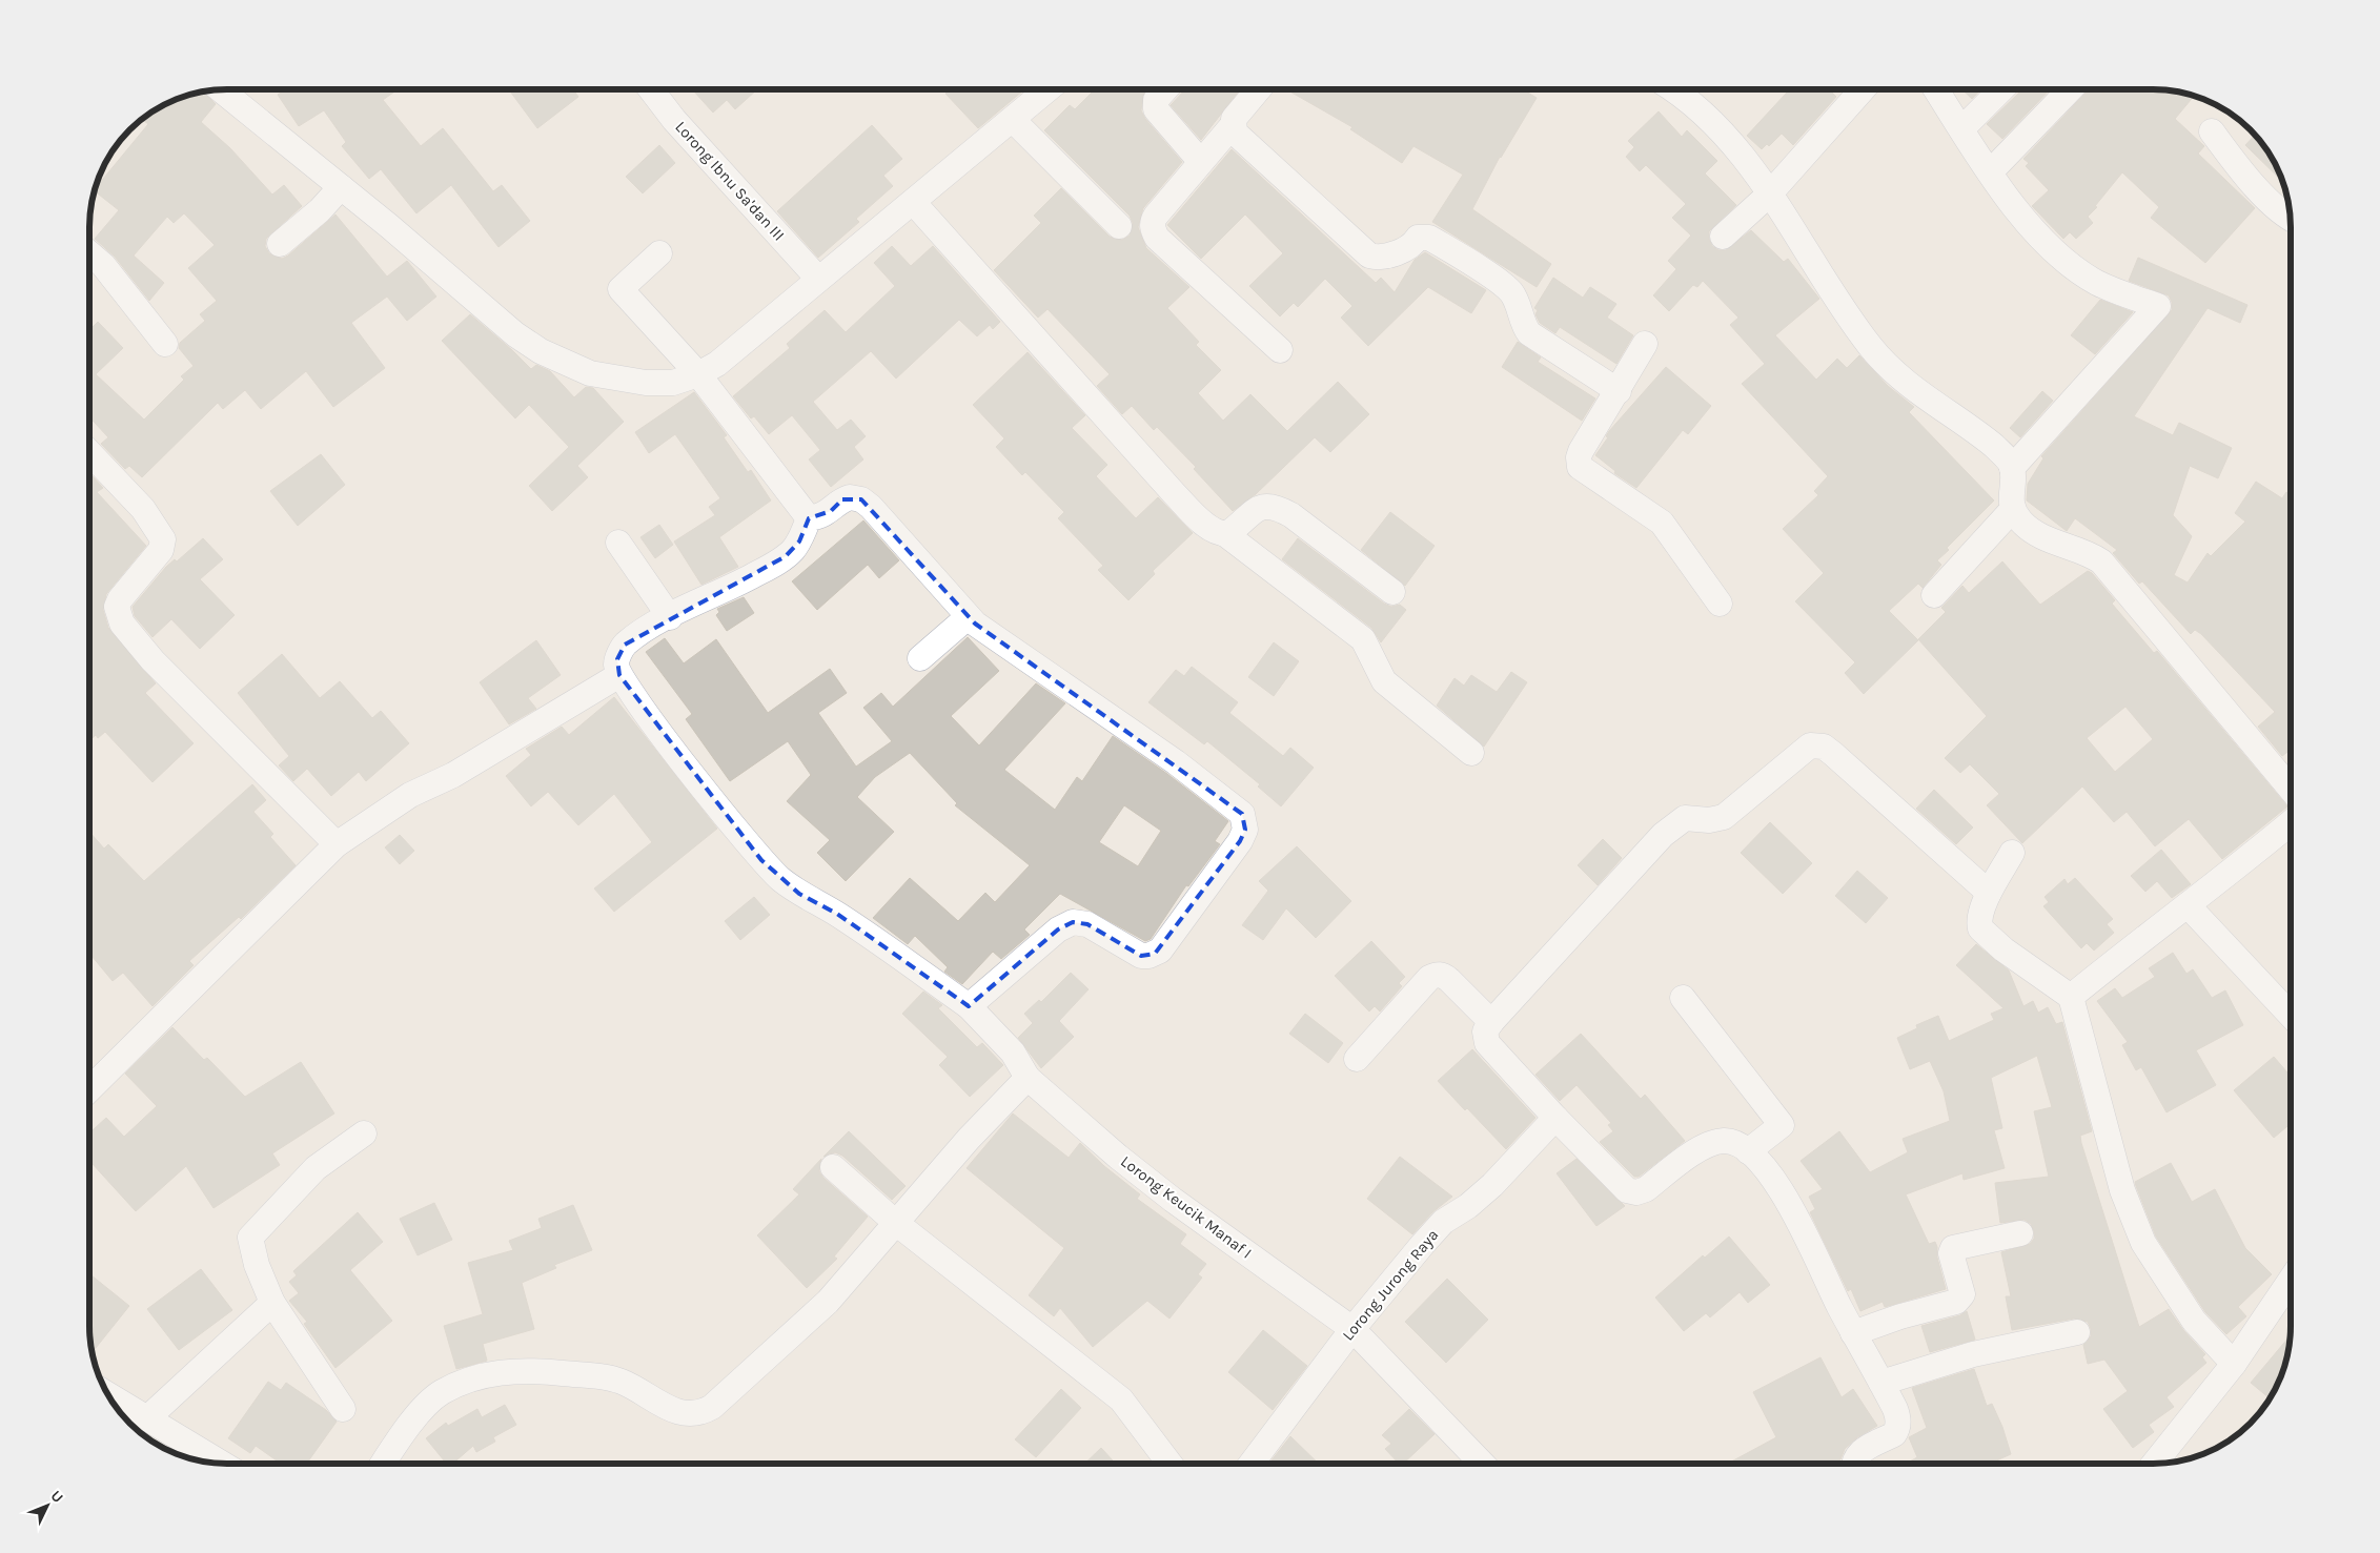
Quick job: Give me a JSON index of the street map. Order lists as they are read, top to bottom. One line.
{"streets":{"street":["Lorong Ibnu Sa'dan III","Lorong Keucik Manaf I","Lorong Jurong Raya"]},"crossings":[["Lorong Keucik Manaf I","Lorong Jurong Raya"]],"north":"top right"}
